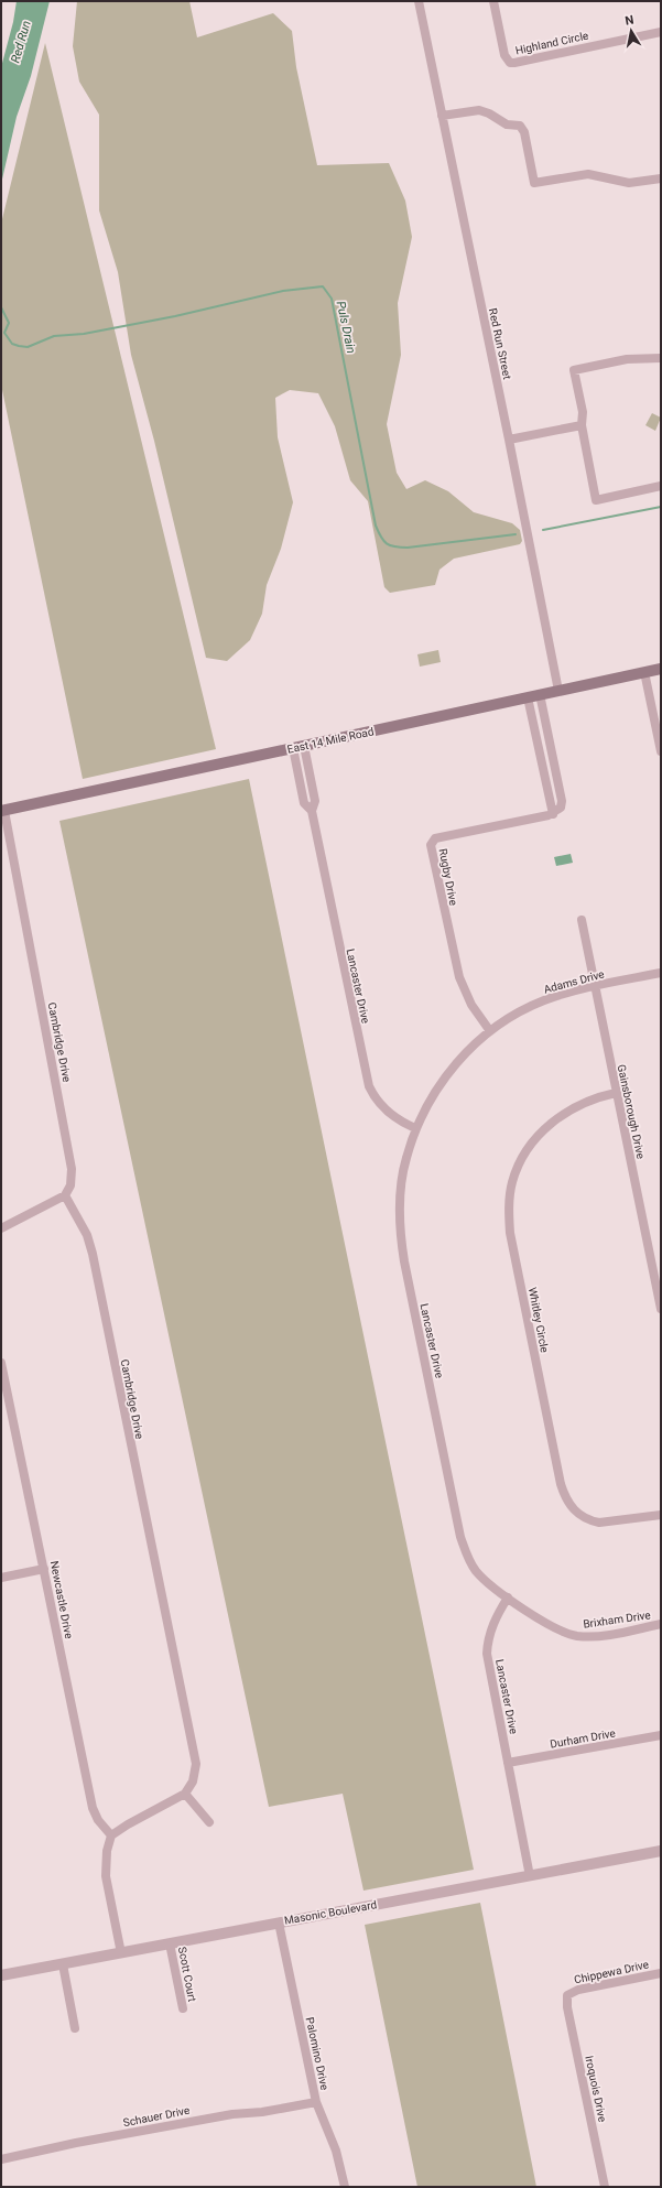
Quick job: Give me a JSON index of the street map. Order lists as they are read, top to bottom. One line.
{"streets":{"main road":["East 14 Mile Road"],"street":["Highland Circle","Red Run Street","Rugby Drive","Adams Drive","Lancaster Drive","Cambridge Drive","Gainsborough Drive","Whitley Circle","Newcastle Drive","Brixham Drive","Durham Drive","Masonic Boulevard","Chippewa Drive","Scott Court","Palomino Drive","Iroquois Drive","Schauer Drive"]},"crossings":[["Red Run Street","East 14 Mile Road"],["East 14 Mile Road","Lancaster Drive"],["East 14 Mile Road","Cambridge Drive"],["Rugby Drive","Adams Drive"],["Adams Drive","Lancaster Drive"],["Adams Drive","Gainsborough Drive"],["Lancaster Drive","Brixham Drive"],["Lancaster Drive","Durham Drive"],["Lancaster Drive","Masonic Boulevard"],["Gainsborough Drive","Whitley Circle"],["Masonic Boulevard","Scott Court"],["Masonic Boulevard","Palomino Drive"],["Chippewa Drive","Iroquois Drive"],["Palomino Drive","Schauer Drive"]],"water":["Red Run","Puls Drain"],"north":"top"}
